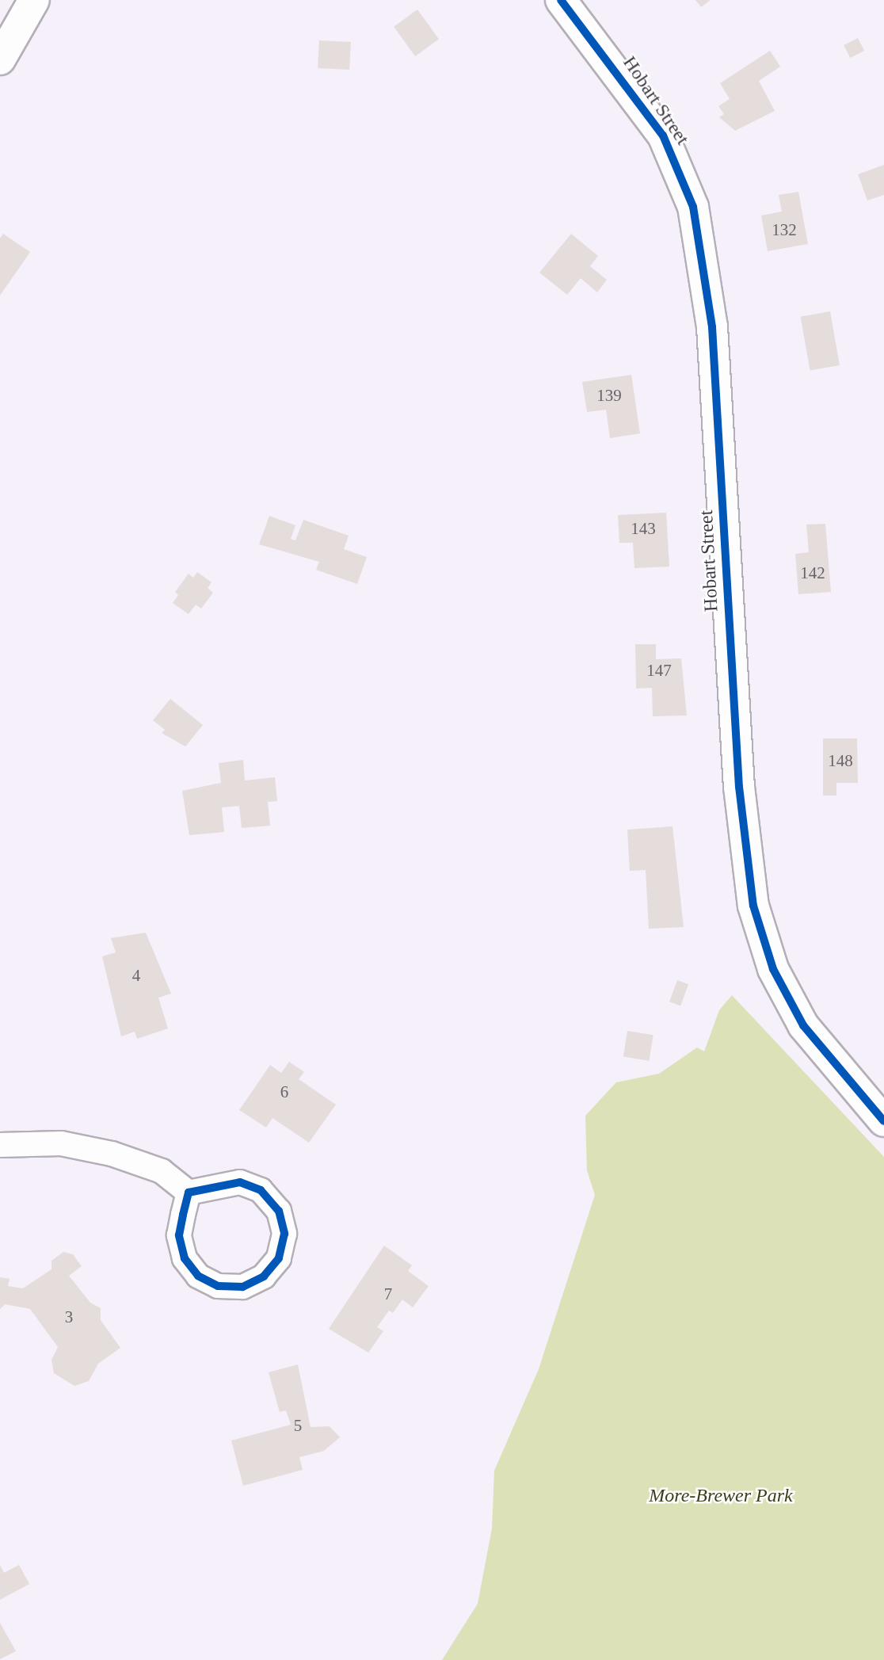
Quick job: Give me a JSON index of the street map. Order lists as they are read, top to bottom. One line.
{"streets":{"street":["Hobart Street"]},"parks":["More-Brewer Park"],"house_numbers":["132","139","143","142","147","148","4","6","7","3","5"]}
